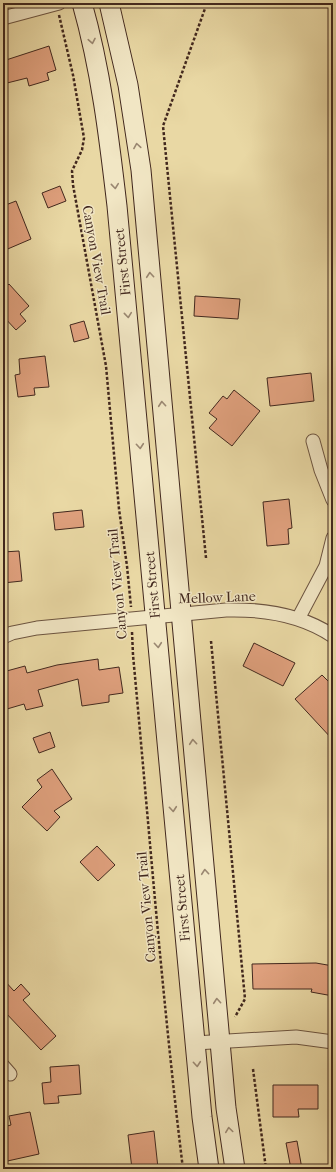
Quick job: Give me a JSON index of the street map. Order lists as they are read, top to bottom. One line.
{"streets":{"main road":["First Street"],"street":["Mellow Lane"],"path":["Canyon View Trail"]},"crossings":[["Canyon View Trail","Mellow Lane"],["First Street","Mellow Lane"]]}
